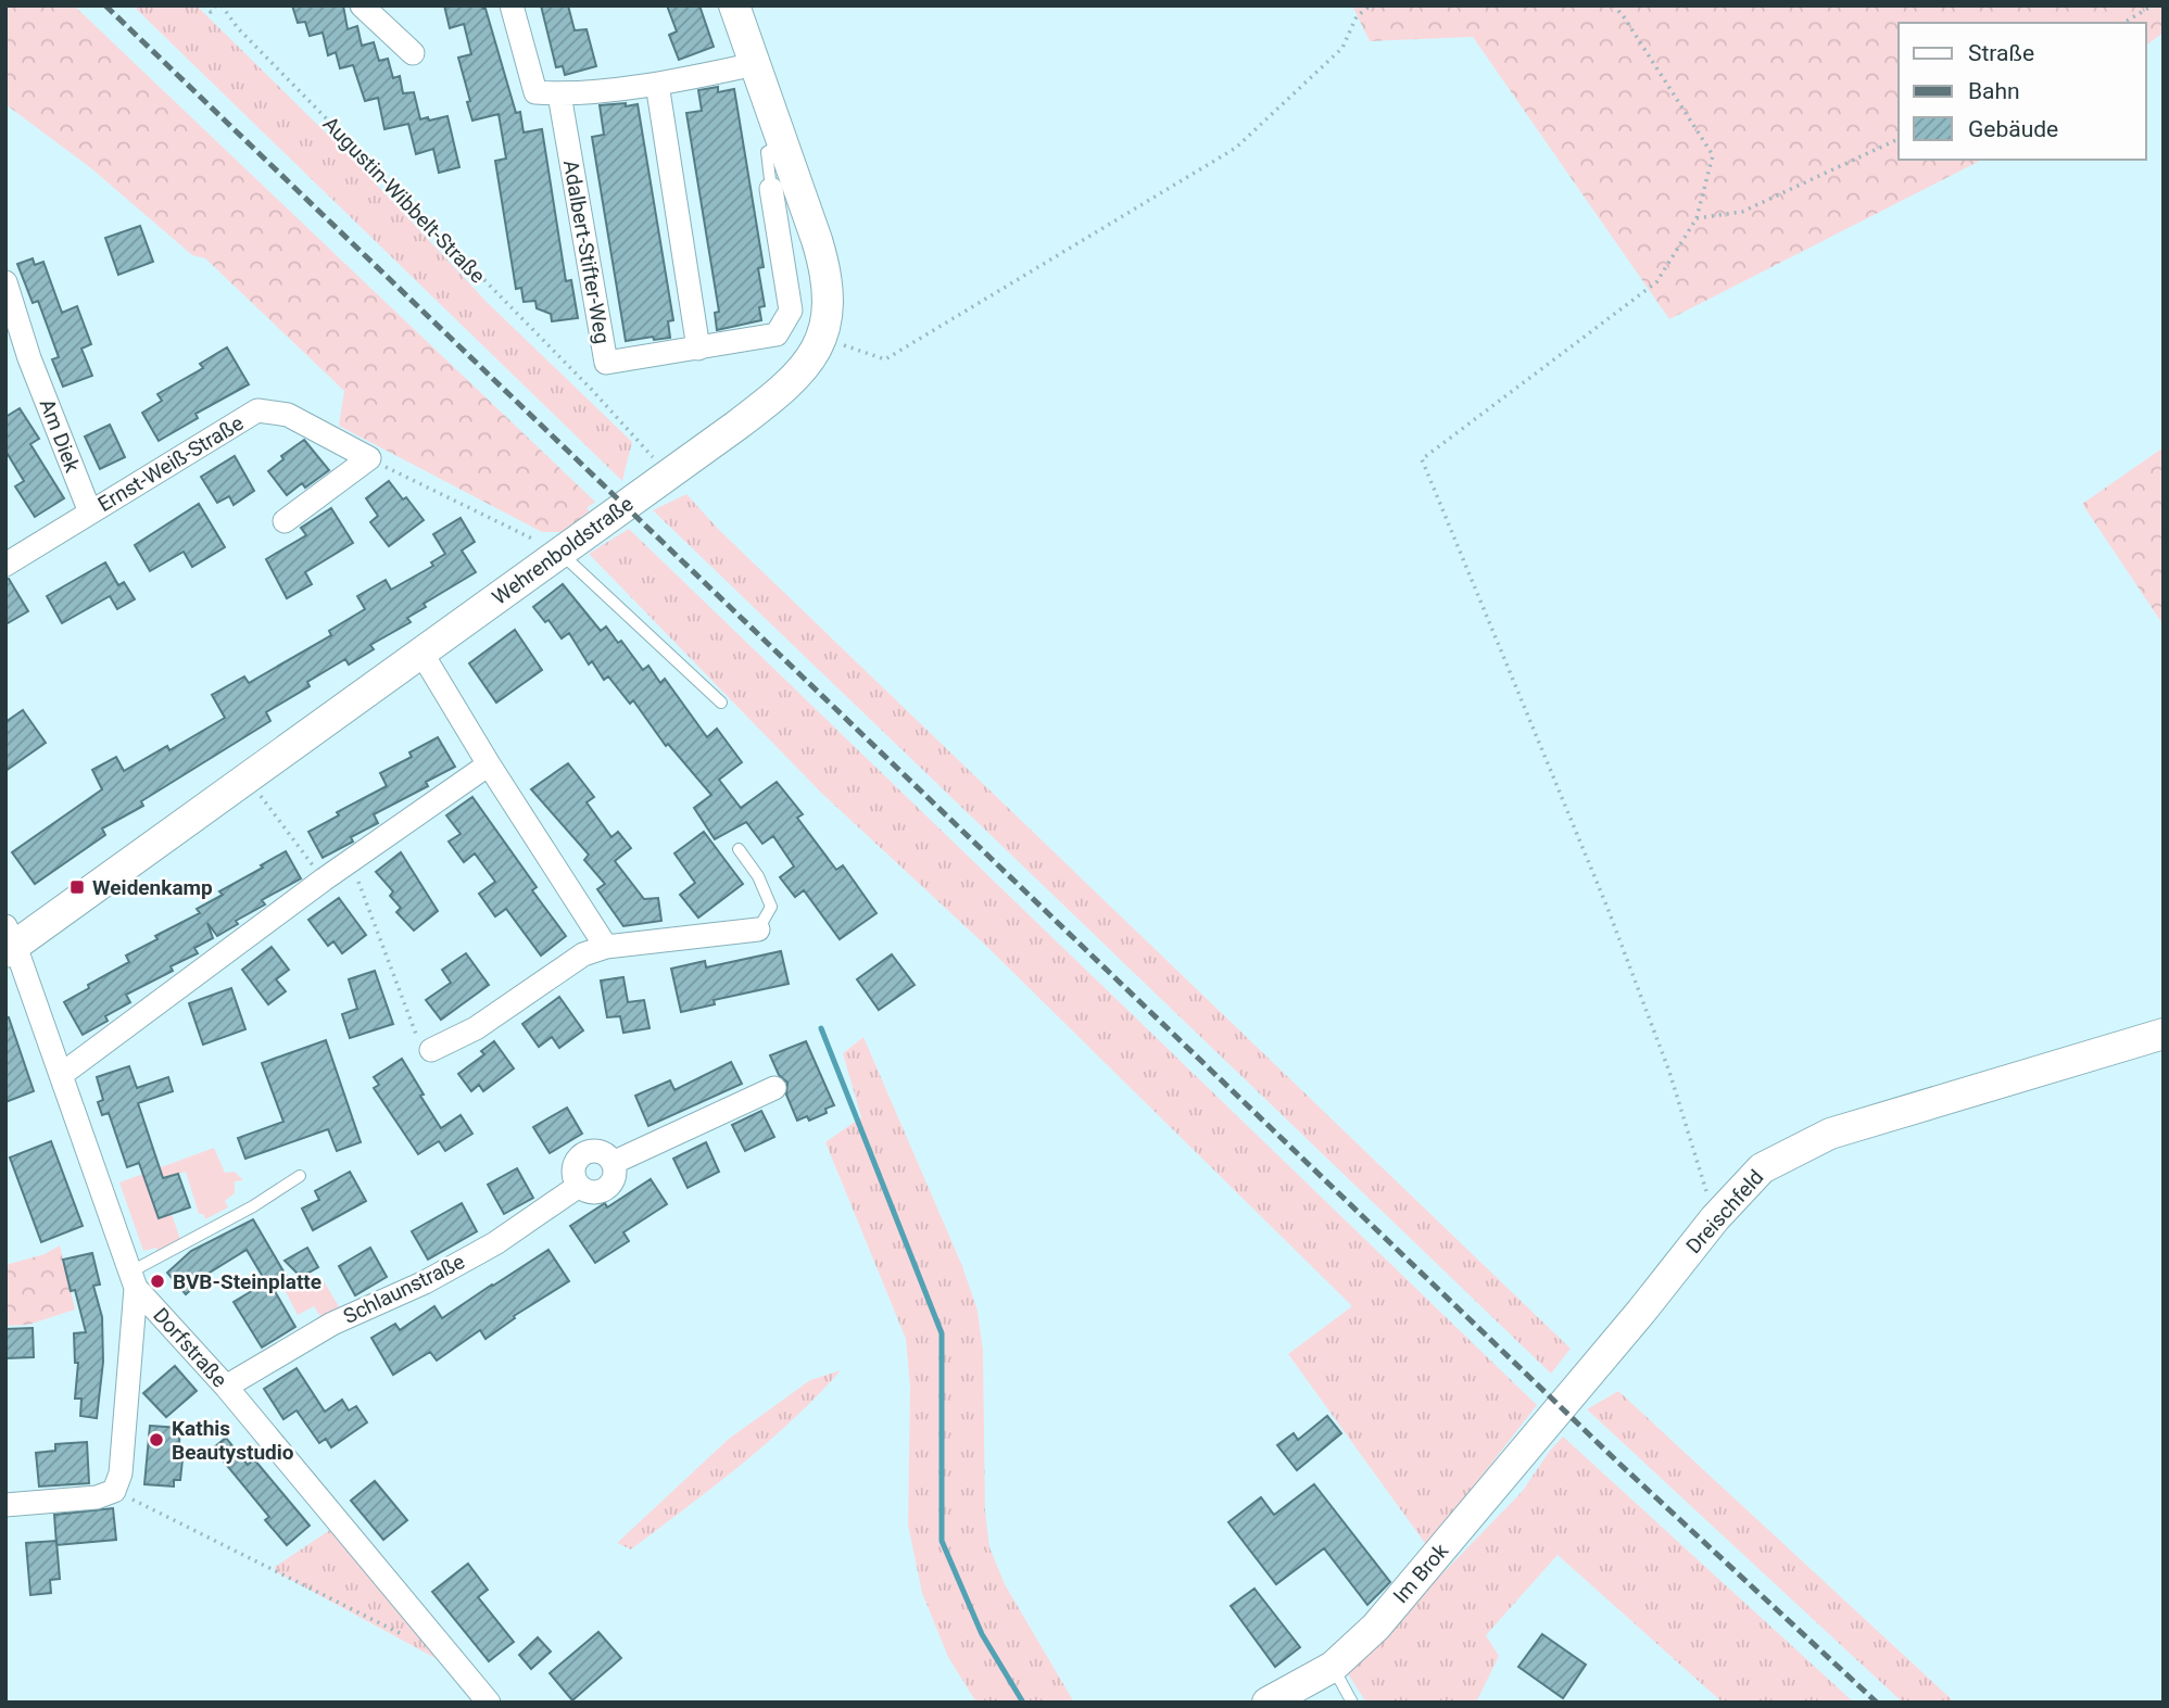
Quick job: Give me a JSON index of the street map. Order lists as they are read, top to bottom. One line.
{"streets":{"street":["Adalbert-Stifter-Weg","Am Diek","Ernst-Weiß-Straße","Wehrenboldstraße","Dreischfeld","Schlaunstraße","Dorfstraße","Im Brok"],"path":["Augustin-Wibbelt-Straße"]},"crossings":[["Augustin-Wibbelt-Straße","Wehrenboldstraße"],["Am Diek","Ernst-Weiß-Straße"],["Wehrenboldstraße","Dorfstraße"],["Dreischfeld","Im Brok"],["Schlaunstraße","Dorfstraße"]],"places":{"transit":["Weidenkamp"],"other":["BVB-Steinplatte","Kathis Beautystudio"]},"legend":["Straße","Bahn","Gebäude"]}
